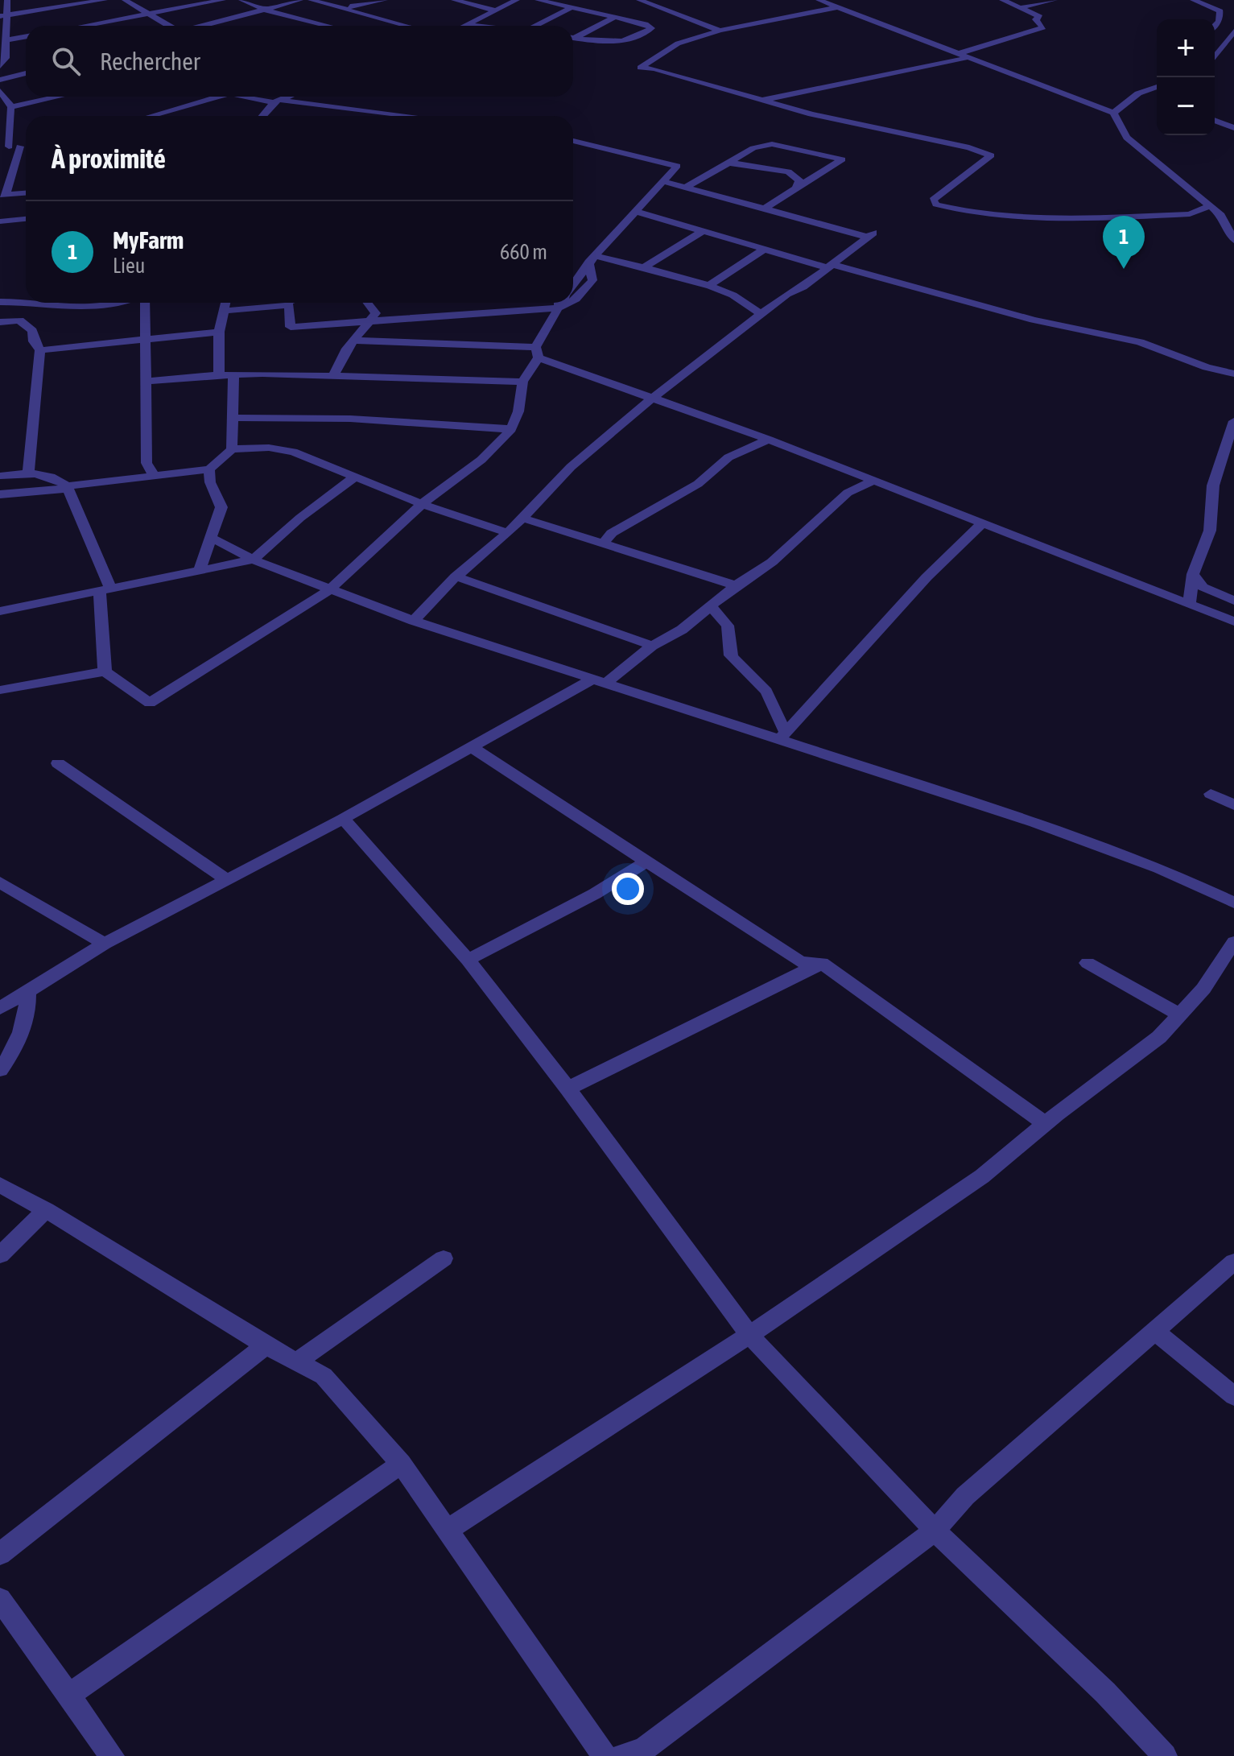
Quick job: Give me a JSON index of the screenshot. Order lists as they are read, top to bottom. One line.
{"page":{"map_buttons":["+","−"],"search":"Rechercher","heading":"À proximité","list":[{"mark":"1","name":"MyFarm","note":"Lieu","value":"660 m"}],"pins":"1"}}
